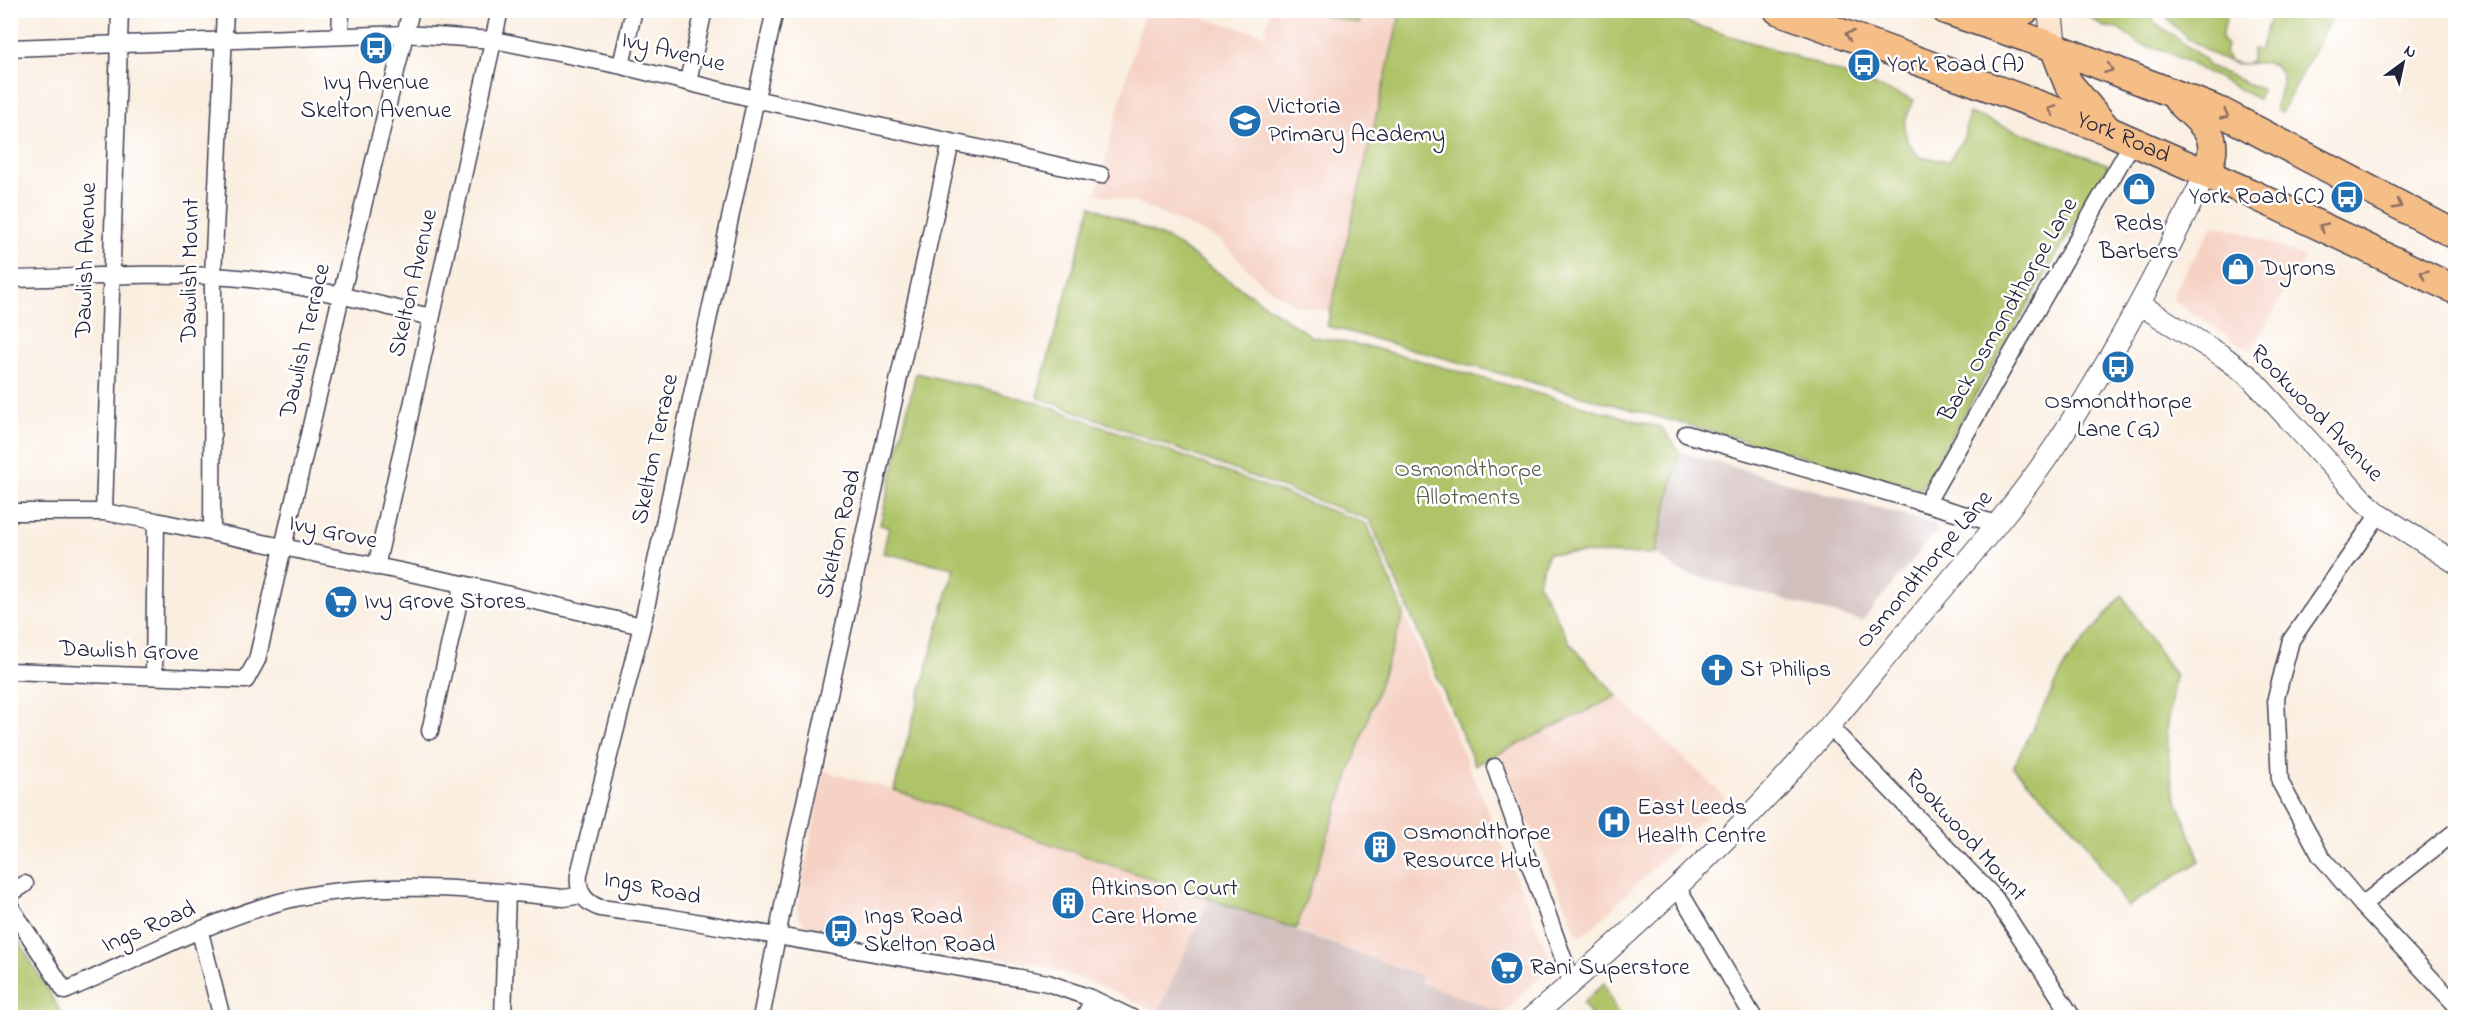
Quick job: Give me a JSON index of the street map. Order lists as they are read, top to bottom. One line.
{"streets":{"highway":["York Road"],"street":["Ivy Avenue","Dawlish Avenue","Dawlish Mount","Skelton Avenue","Back Osmondthorpe Lane","Dawlish Terrace","Rookwood Avenue","Skelton Terrace","Ivy Grove","Skelton Road","Osmondthorpe Lane","Dawlish Grove","Rookwood Mount","Ings Road"]},"crossings":[["Ivy Avenue","Dawlish Avenue"],["Ivy Avenue","Dawlish Mount"],["Ivy Avenue","Skelton Avenue"],["Ivy Avenue","Dawlish Terrace"],["Ivy Avenue","Skelton Terrace"],["Ivy Avenue","Skelton Road"],["York Road","Back Osmondthorpe Lane"],["York Road","Osmondthorpe Lane"],["Dawlish Avenue","Ivy Grove"],["Dawlish Mount","Ivy Grove"],["Skelton Avenue","Ivy Grove"],["Dawlish Terrace","Ivy Grove"],["Dawlish Terrace","Dawlish Grove"],["Rookwood Avenue","Osmondthorpe Lane"],["Skelton Terrace","Ivy Grove"],["Skelton Terrace","Ings Road"],["Skelton Road","Ings Road"],["Osmondthorpe Lane","Rookwood Mount"]],"parks":["Osmondthorpe Allotments"],"places":{"bus stop":["Ivy Avenue Skelton Avenue","York Road (A)","York Road (C)","Osmondthorpe Lane (G)","Ings Road Skelton Road"],"school or university":["Victoria Primary Academy"],"shop":["Reds Barbers","Dyrons"],"supermarket":["Ivy Grove Stores","Rani Superstore"],"church":["St Philips"],"hospital":["East Leeds Health Centre"],"building":["Osmondthorpe Resource Hub","Atkinson Court Care Home"]},"north":"top right"}
